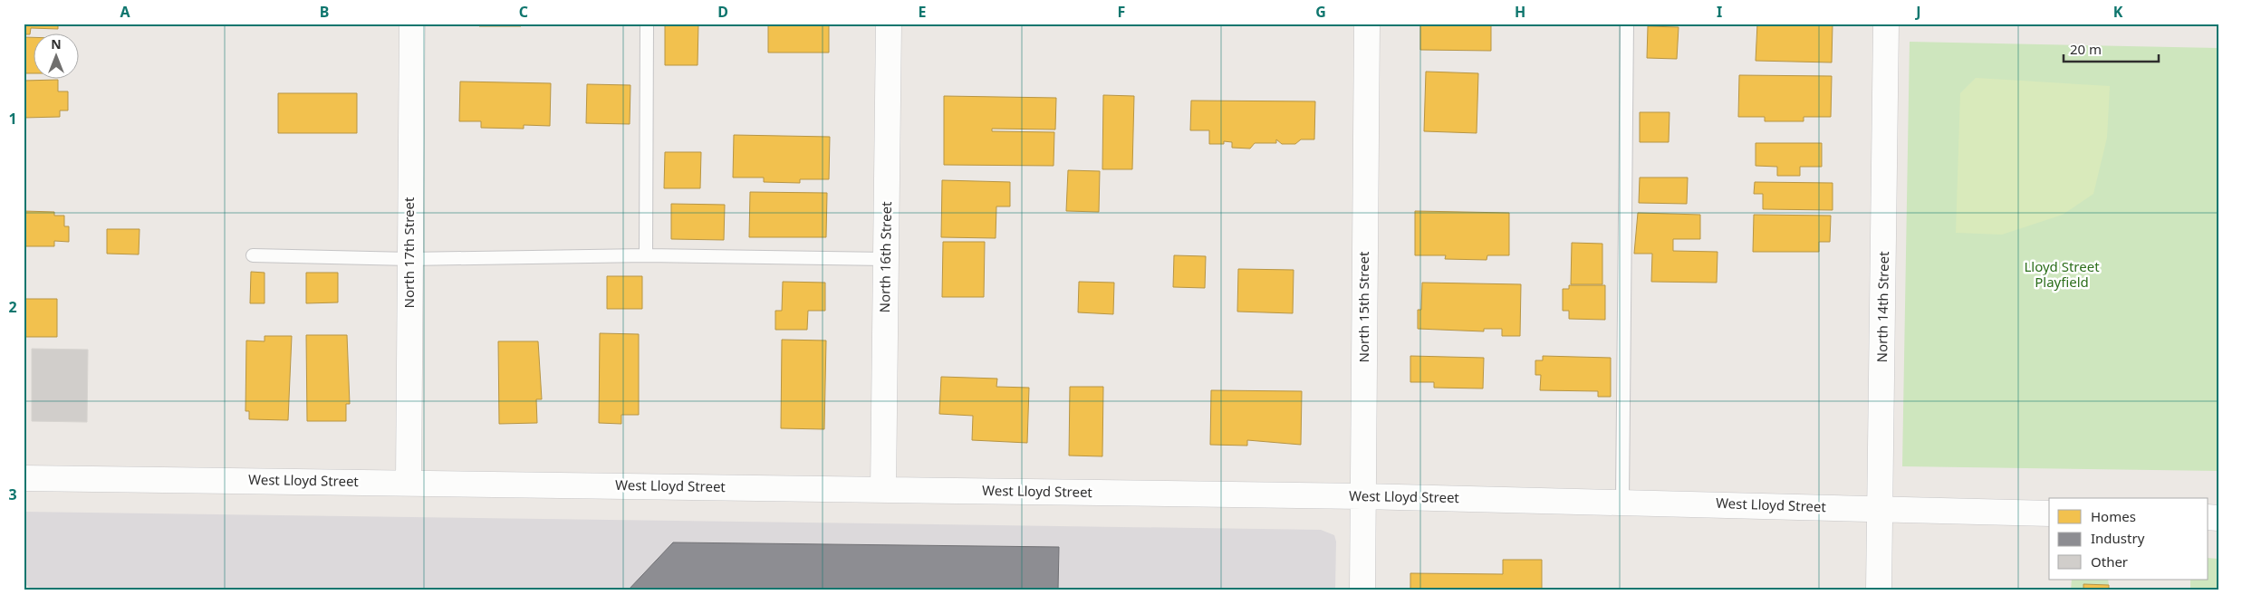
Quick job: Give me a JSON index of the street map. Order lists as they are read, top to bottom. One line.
{"streets":{"street":["North 17th Street","North 16th Street","North 15th Street","North 14th Street","West Lloyd Street"]},"crossings":[["North 17th Street","West Lloyd Street"],["North 16th Street","West Lloyd Street"],["North 15th Street","West Lloyd Street"],["North 14th Street","West Lloyd Street"]],"parks":["Lloyd Street Playfield"],"legend":["Homes","Industry","Other"],"scale_bar":"20 m","north":"top","grid":{"columns":["A","B","C","D","E","F","G","H","I","J","K"],"rows":["1","2","3"]}}
